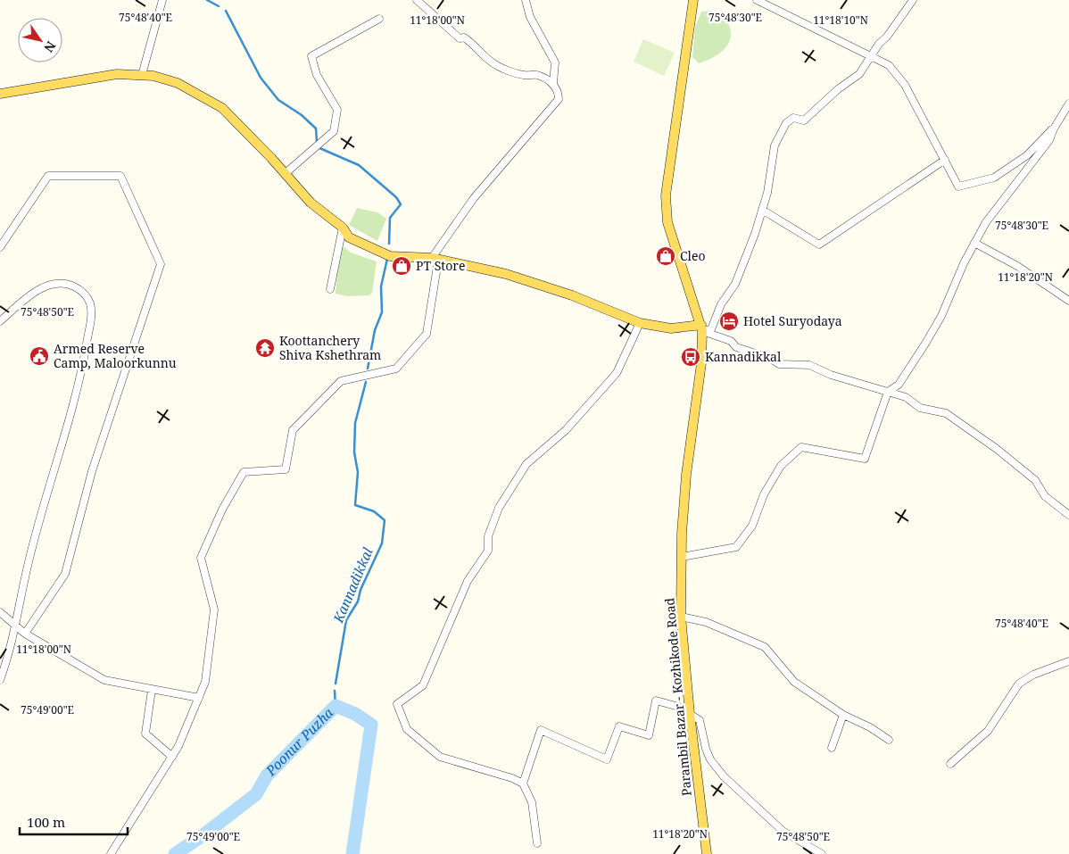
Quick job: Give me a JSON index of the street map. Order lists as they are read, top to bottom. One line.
{"streets":{"main road":["Parambil Bazar - Kozhikode Road"]},"water":["Kannadikkal","Poonur Puzha"],"places":{"shop":["Cleo","PT Store"],"hotel":["Hotel Suryodaya"],"temple":["Koottanchery Shiva Kshethram"],"public building":["Armed Reserve Camp, Maloorkunnu"],"bus stop":["Kannadikkal"]},"scale_bar":"100 m","north":"bottom right","coordinates":["75°48'30\"E","75°48'40\"E","11°18'00\"N","11°18'10\"N","11°18'20\"N","75°48'50\"E","75°49'00\"E"]}
